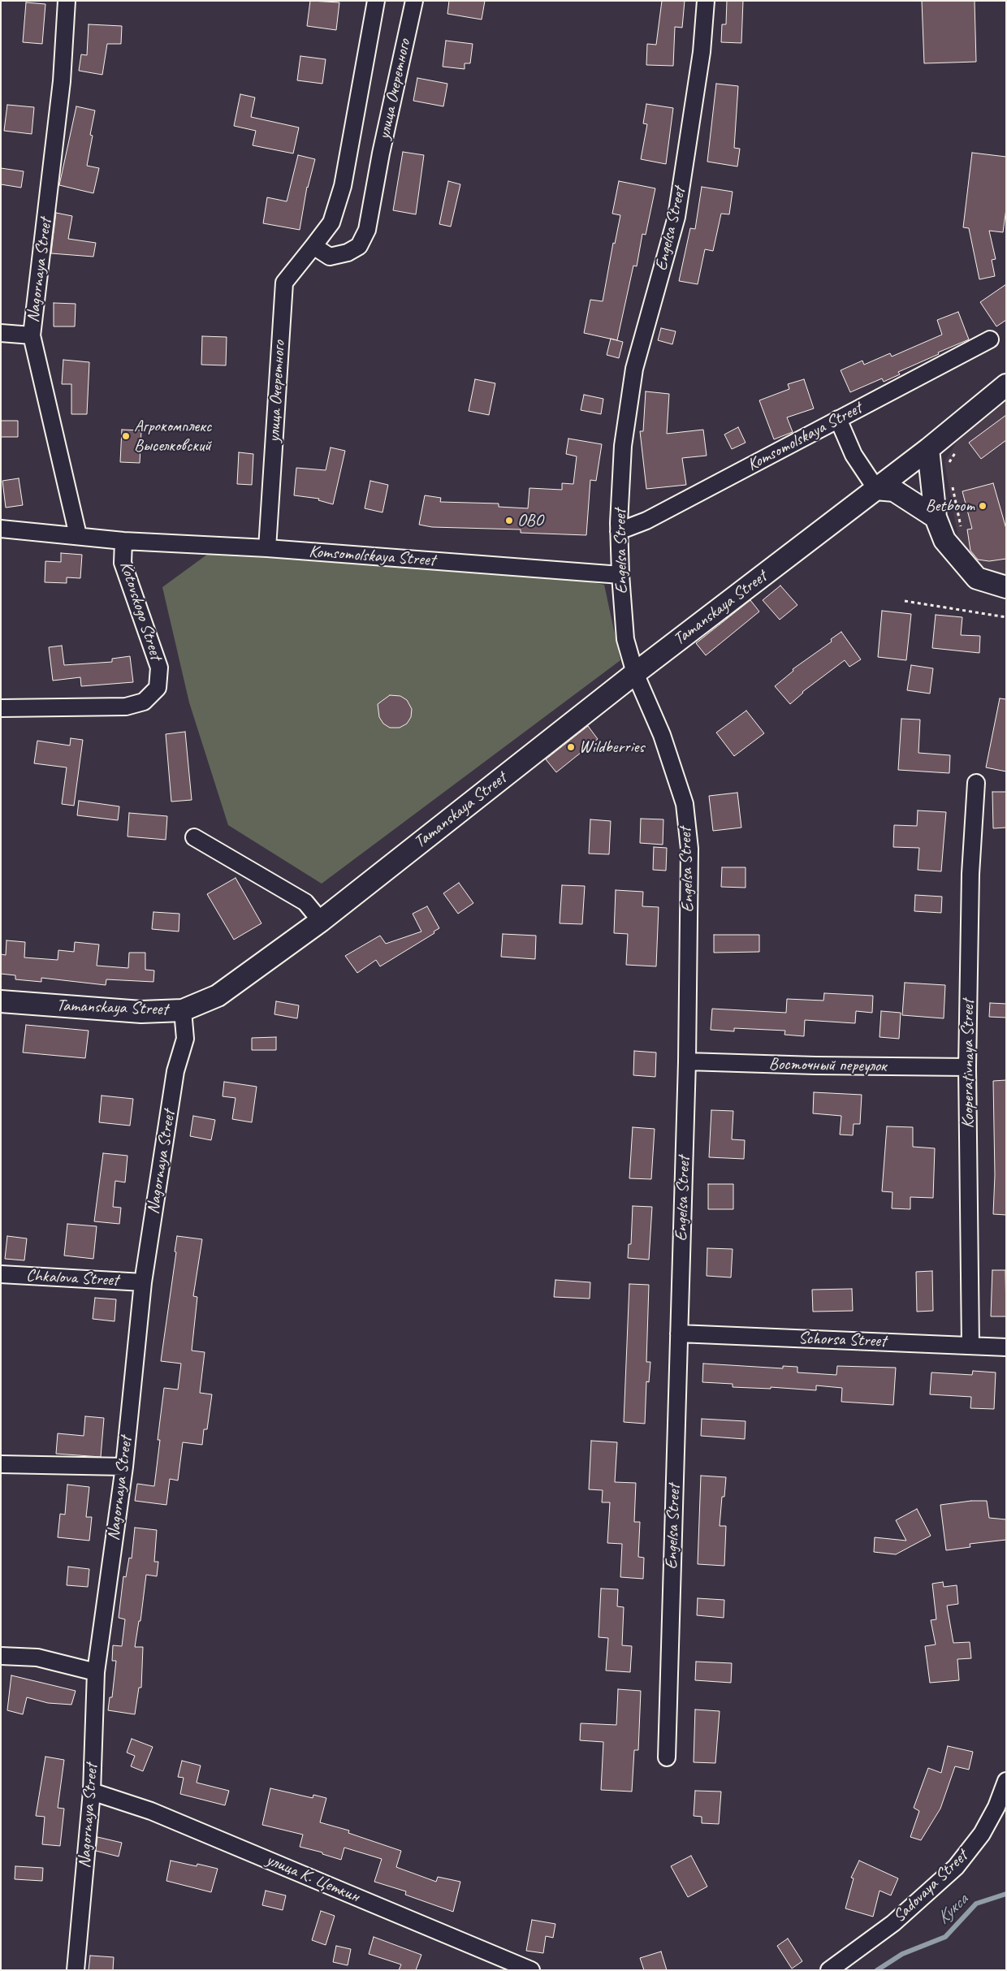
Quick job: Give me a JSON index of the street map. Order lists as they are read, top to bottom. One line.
{"streets":{"street":["улица Очеретного","Engelsa Street","Nagornaya Street","Komsomolskaya Street","Tamanskaya Street","Kotovskogo Street","Kooperativnaya Street","Восточный переулок","Chkalova Street","Schorsa Street","улица К. Цеткин","Sadovaya Street"]},"crossings":[["улица Очеретного","Komsomolskaya Street"],["Engelsa Street","Komsomolskaya Street"],["Engelsa Street","Tamanskaya Street"],["Engelsa Street","Восточный переулок"],["Engelsa Street","Schorsa Street"],["Nagornaya Street","Komsomolskaya Street"],["Nagornaya Street","Tamanskaya Street"],["Nagornaya Street","Chkalova Street"],["Nagornaya Street","улица К. Цеткин"],["Komsomolskaya Street","Kotovskogo Street"],["Kooperativnaya Street","Восточный переулок"],["Kooperativnaya Street","Schorsa Street"]],"water":["Кукса"],"places":["Агрокомплекс Выселковский","Betboom","ОВО","Wildberries"]}
